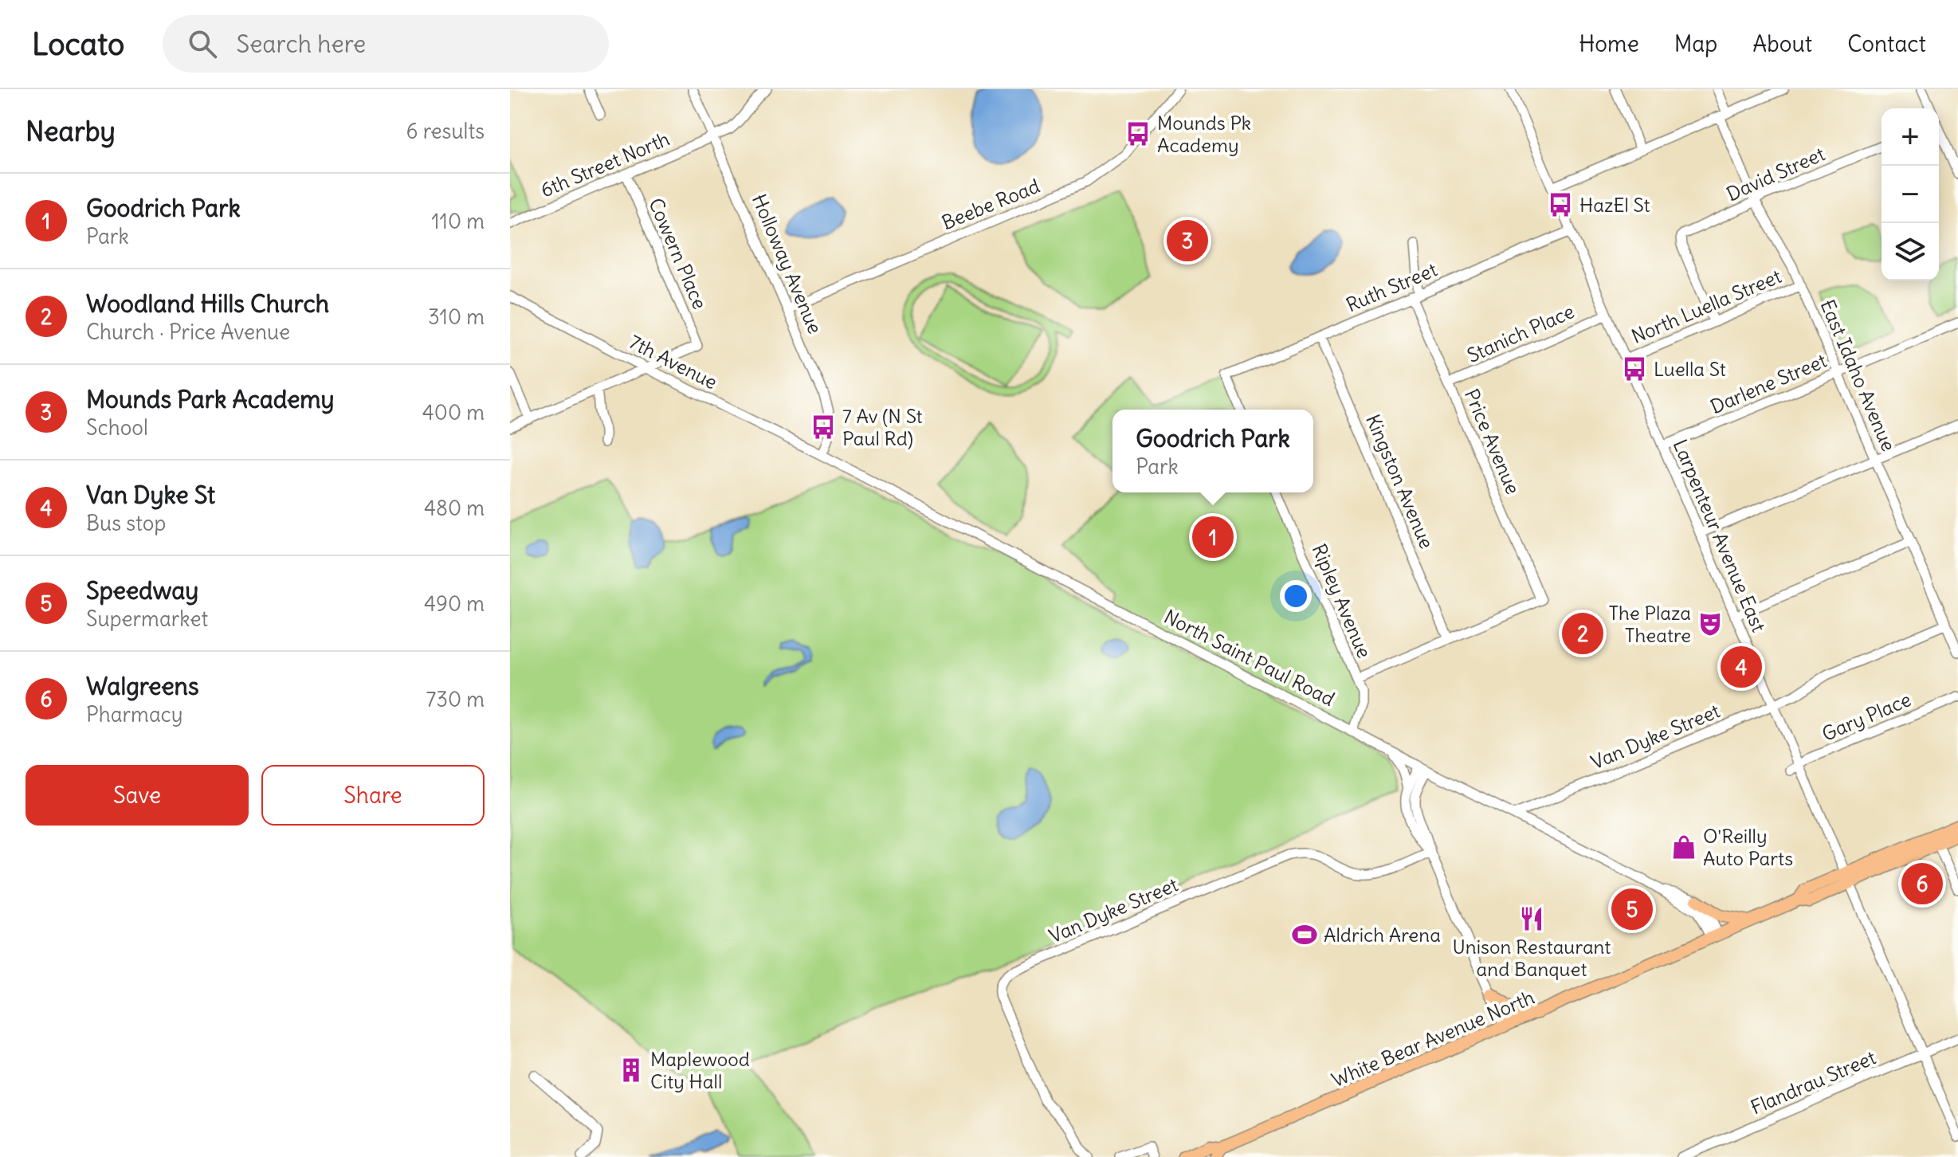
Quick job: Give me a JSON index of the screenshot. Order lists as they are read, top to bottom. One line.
{"streets":{"main road":["White Bear Avenue North"],"street":["6th Street North","David Street","Beebe Road","Cowern Place","Holloway Avenue","Ruth Street","North Luella Street","Stanich Place","7th Avenue","East Idaho Avenue","Darlene Street","Price Avenue","Kingston Avenue","Larpenteur Avenue East","Ripley Avenue","North Saint Paul Road","Gary Place","Van Dyke Street","Flandrau Street"]},"crossings":[["6th Street North","Cowern Place"],["6th Street North","Holloway Avenue"],["David Street","North Luella Street"],["David Street","East Idaho Avenue"],["Beebe Road","Holloway Avenue"],["Cowern Place","7th Avenue"],["Holloway Avenue","7th Avenue"],["Holloway Avenue","North Saint Paul Road"],["Ruth Street","Price Avenue"],["Ruth Street","Kingston Avenue"],["Ruth Street","Larpenteur Avenue East"],["North Luella Street","East Idaho Avenue"],["North Luella Street","Larpenteur Avenue East"],["Stanich Place","Price Avenue"],["Stanich Place","Larpenteur Avenue East"],["7th Avenue","North Saint Paul Road"],["East Idaho Avenue","Darlene Street"],["East Idaho Avenue","Van Dyke Street"],["Darlene Street","Larpenteur Avenue East"],["Price Avenue","Kingston Avenue"],["Larpenteur Avenue East","Gary Place"],["Larpenteur Avenue East","Van Dyke Street"],["Larpenteur Avenue East","White Bear Avenue North"],["Larpenteur Avenue East","Flandrau Street"],["Ripley Avenue","North Saint Paul Road"],["North Saint Paul Road","Van Dyke Street"],["North Saint Paul Road","White Bear Avenue North"]],"places":{"bus stop":["Mounds Pk Academy","HazEl St","Luella St","7 Av (N St Paul Rd)"],"theatre":["The Plaza Theatre"],"shop":["O'Reilly Auto Parts"],"restaurant":["Unison Restaurant and Banquet"],"sports":["Aldrich Arena"],"building":["Maplewood City Hall"]},"page":{"header":"Locato","search":"Search here","nav":["Home","Map","About","Contact"],"heading":["Nearby","6 results"],"map_buttons":["+","−"],"list":[{"mark":"1","name":"Goodrich Park","note":"Park","value":"110 m"},{"mark":"2","name":"Woodland Hills Church","note":"Church · Price Avenue","value":"310 m"},{"mark":"3","name":"Mounds Park Academy","note":"School","value":"400 m"},{"mark":"4","name":"Van Dyke St","note":"Bus stop","value":"480 m"},{"mark":"5","name":"Speedway","note":"Supermarket","value":"490 m"},{"mark":"6","name":"Walgreens","note":"Pharmacy","value":"730 m"}],"pins":["3","1","2","4","6","5"],"popup":["Goodrich Park","Park"],"buttons":["Save","Share"]}}
